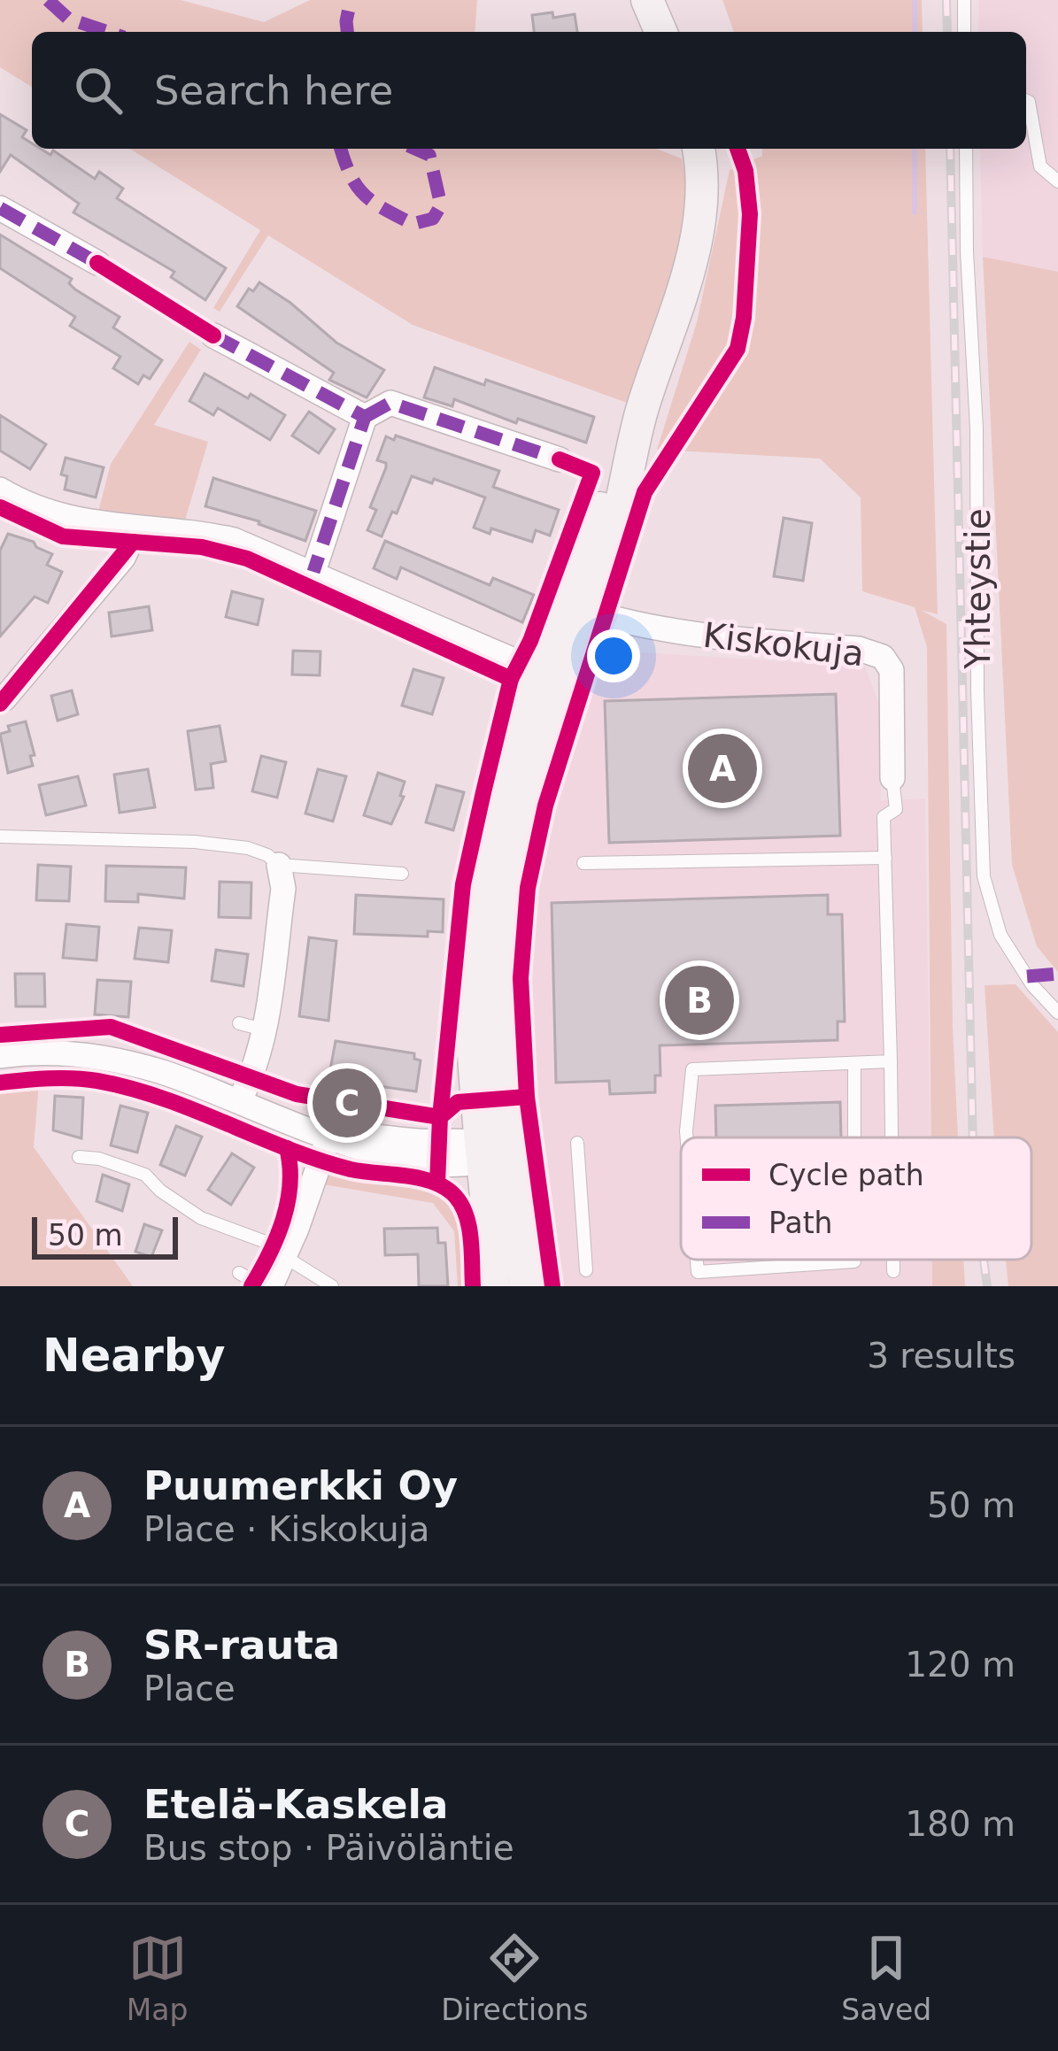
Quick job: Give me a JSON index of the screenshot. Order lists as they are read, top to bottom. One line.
{"streets":{"street":["Kiskokuja"],"lane":["Yhteystie"]},"legend":["Cycle path","Path"],"scale_bar":"50 m","page":{"search":"Search here","pins":["A","B","C"],"scale":"50 m","heading":["Nearby","3 results"],"list":[{"mark":"A","name":"Puumerkki Oy","note":"Place · Kiskokuja","value":"50 m"},{"mark":"B","name":"SR-rauta","note":"Place","value":"120 m"},{"mark":"C","name":"Etelä-Kaskela","note":"Bus stop · Päivöläntie","value":"180 m"}],"nav":["Map","Directions","Saved"]}}
